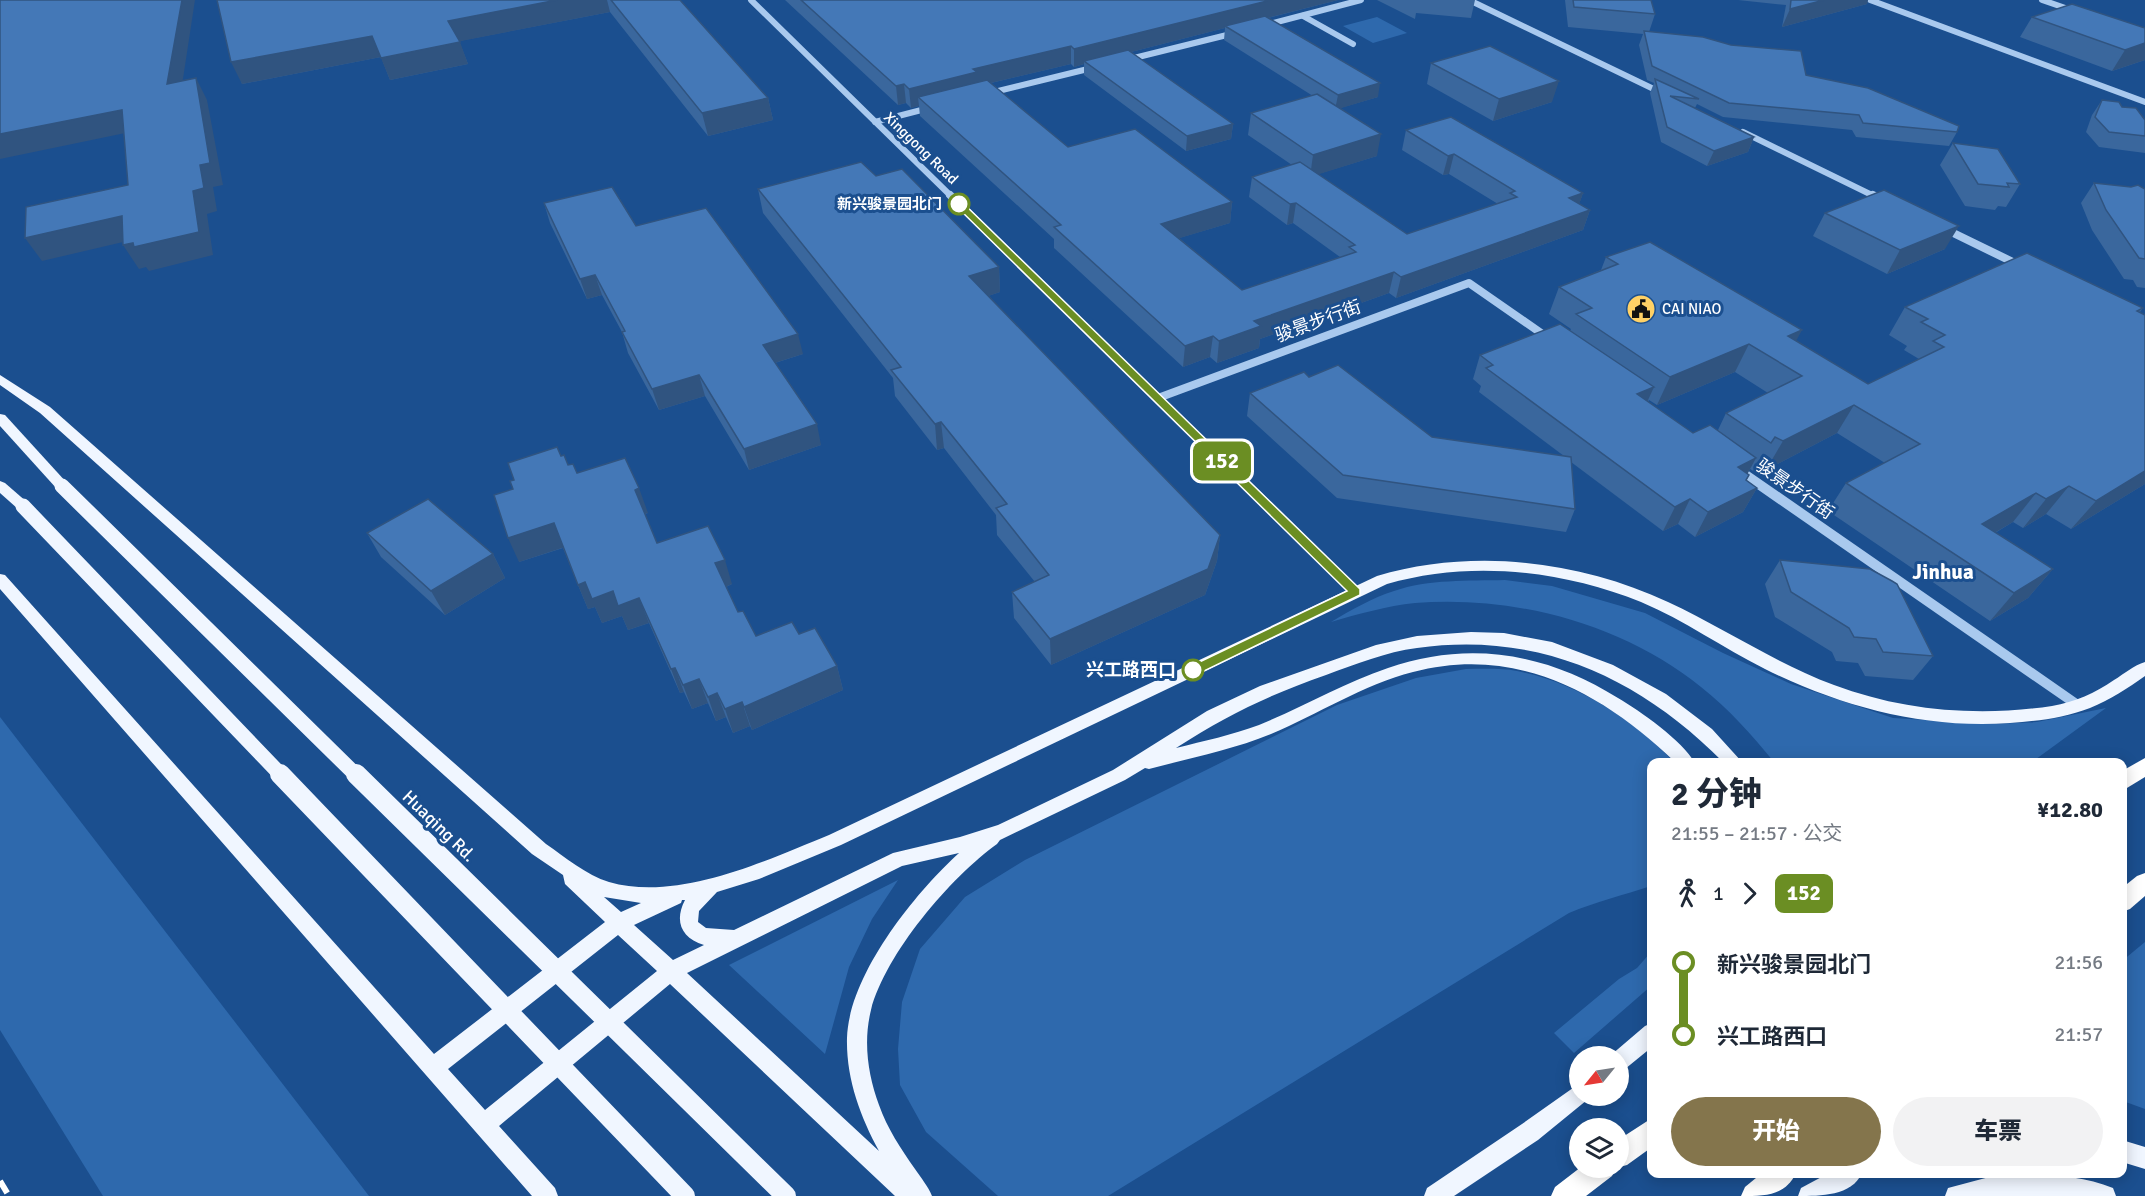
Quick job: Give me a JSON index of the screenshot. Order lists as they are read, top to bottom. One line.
{"streets":{"main road":["Huaqing Rd."],"street":["Xinggong Road","骏景步行街"]},"crossings":[["Xinggong Road","骏景步行街"]],"districts":["Jinhua"],"places":{"other":["新兴骏景园北门","兴工路西口"],"public building":["CAI NIAO"]},"lines":["bus line 152"],"north":"bottom left","page":{"on_map":"152","heading":["2 分钟","21:55 – 21:57 · 公交","¥12.80"],"legs":["1","152"],"list":[{"name":"新兴骏景园北门","value":"21:56"},{"name":"兴工路西口","value":"21:57"}],"buttons":["开始","车票"]}}
